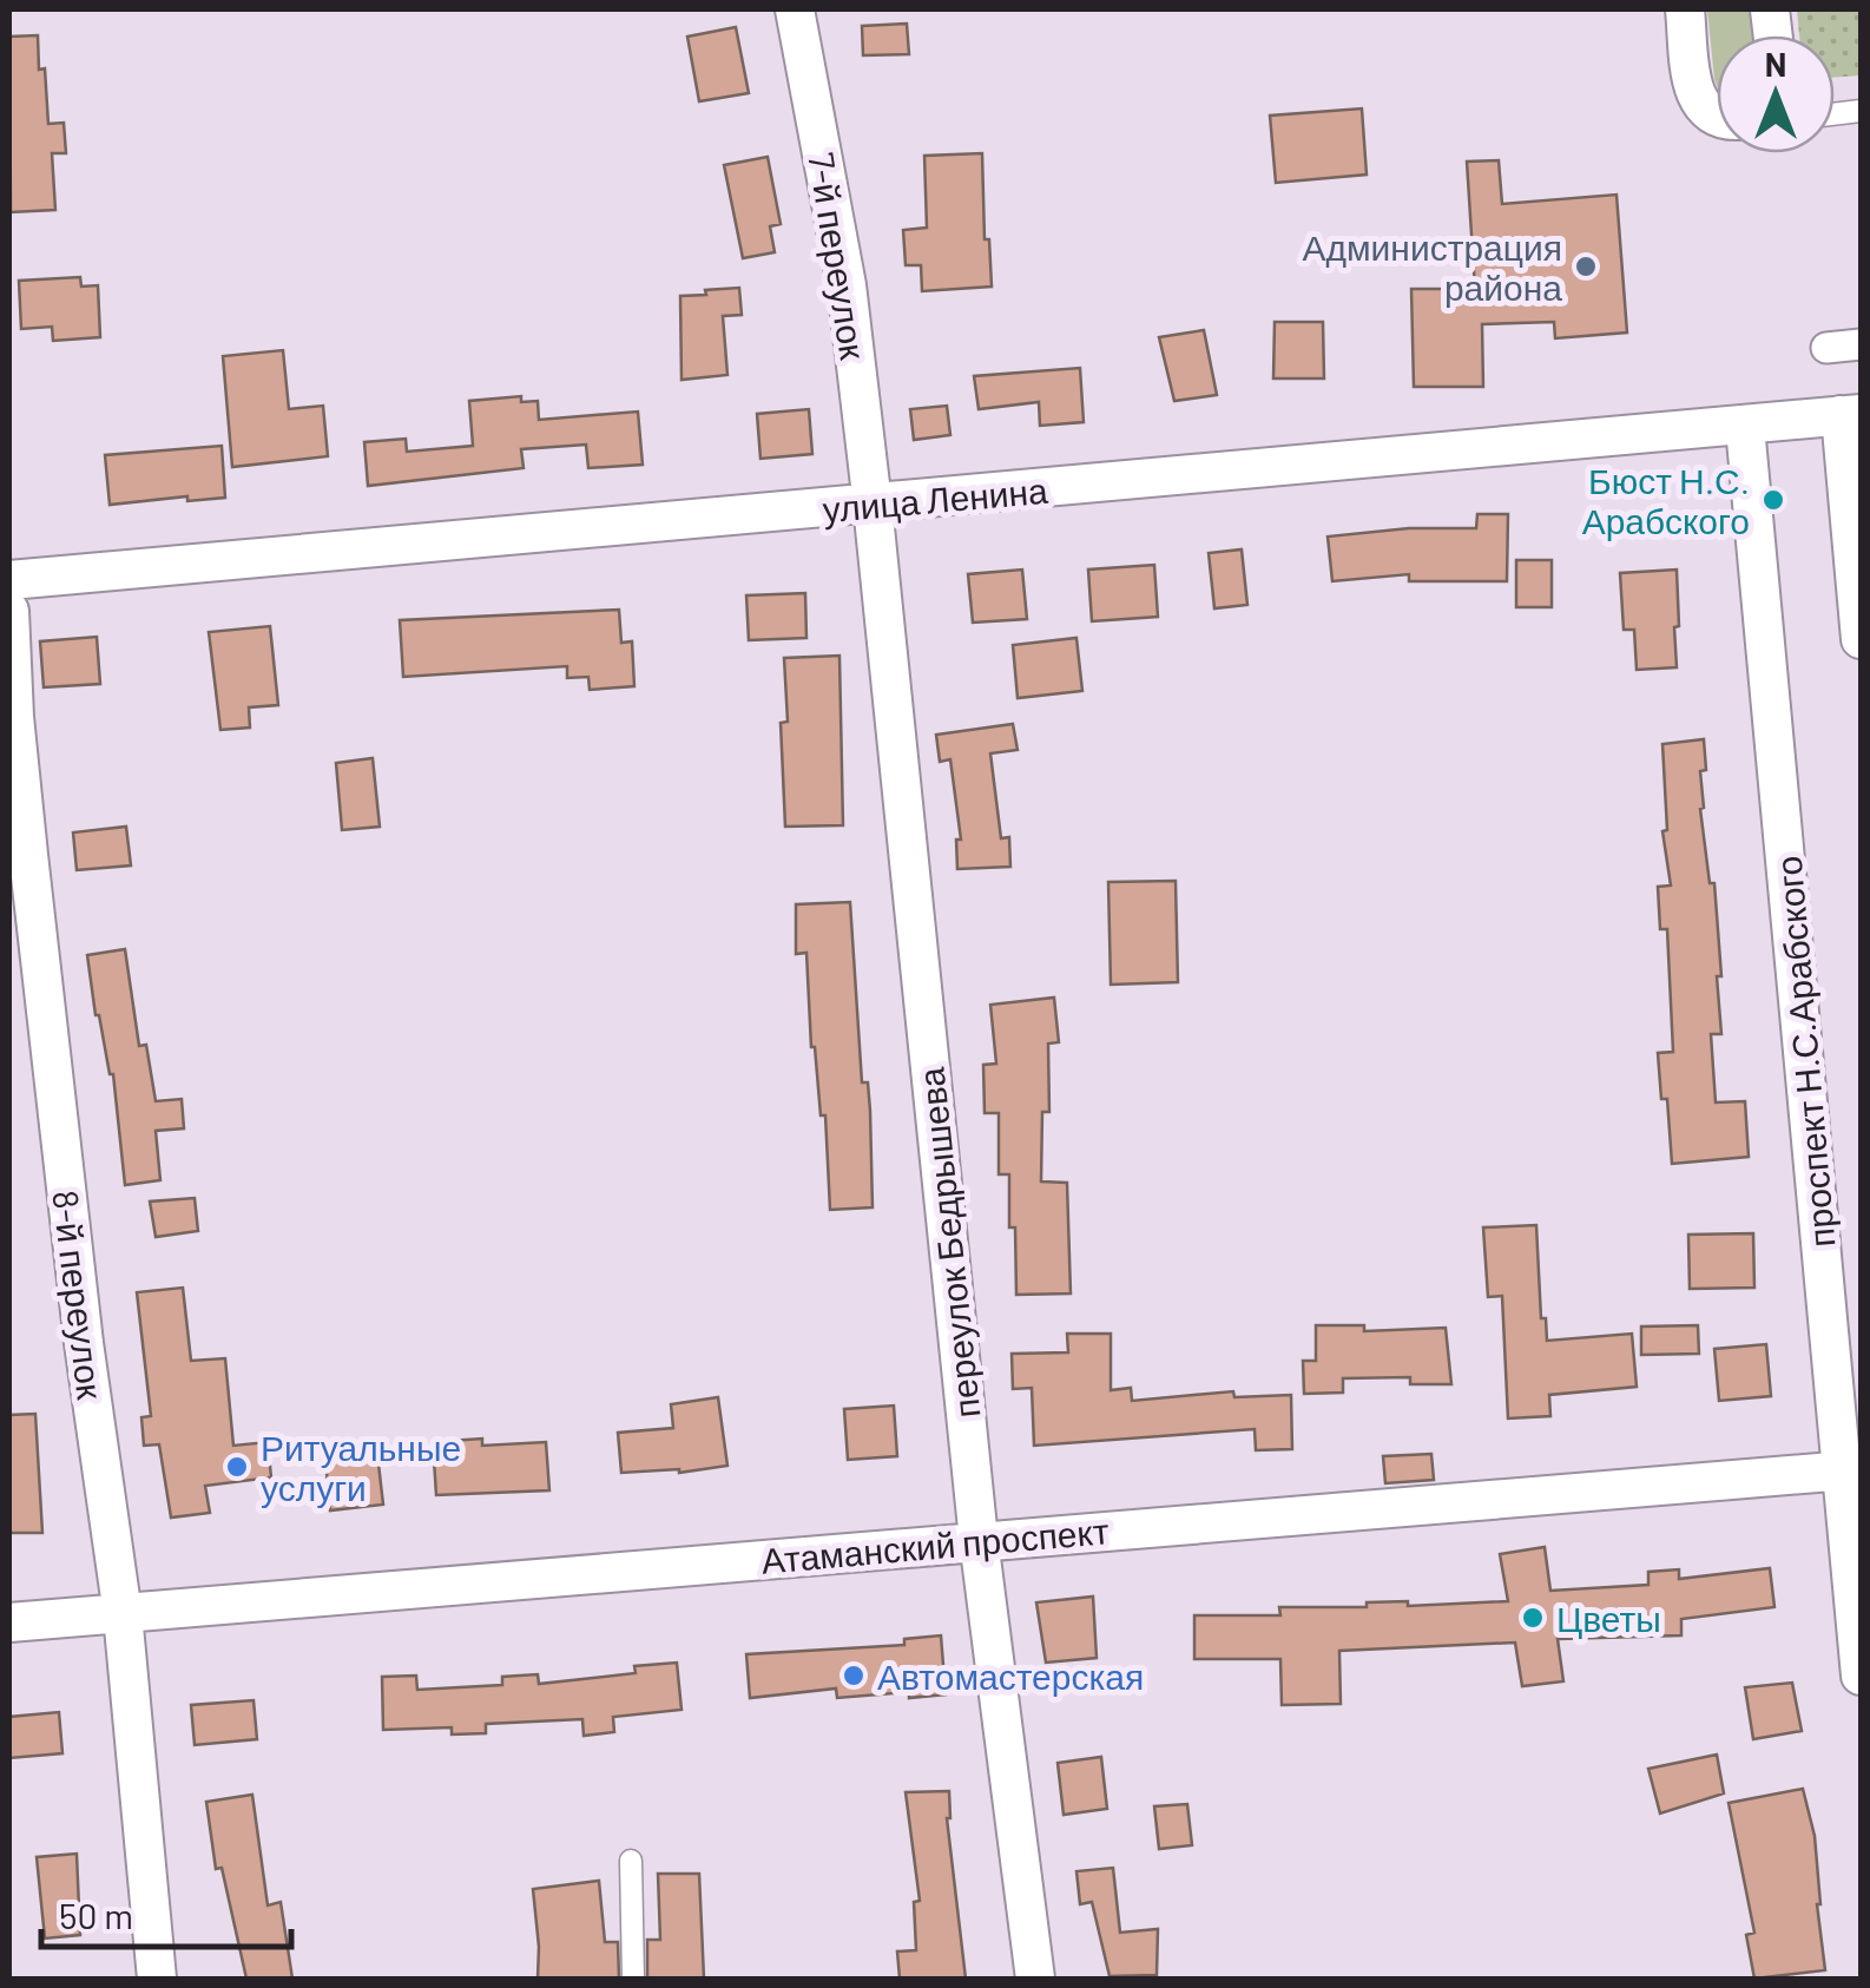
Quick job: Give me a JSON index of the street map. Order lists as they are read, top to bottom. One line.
{"streets":{"street":["7-й переулок","улица Ленина","проспект Н.С.Арабского","переулок Бедрышева","8-й переулок","Атаманский проспект"]},"crossings":[["7-й переулок","улица Ленина"],["7-й переулок","переулок Бедрышева"],["улица Ленина","проспект Н.С.Арабского"],["улица Ленина","переулок Бедрышева"],["проспект Н.С.Арабского","Атаманский проспект"],["переулок Бедрышева","Атаманский проспект"],["8-й переулок","Атаманский проспект"]],"places":["Администрация района","Бюст Н.С. Арабского","Ритуальные услуги","Цветы","Автомастерская"],"scale_bar":"50 m","north":"top"}
